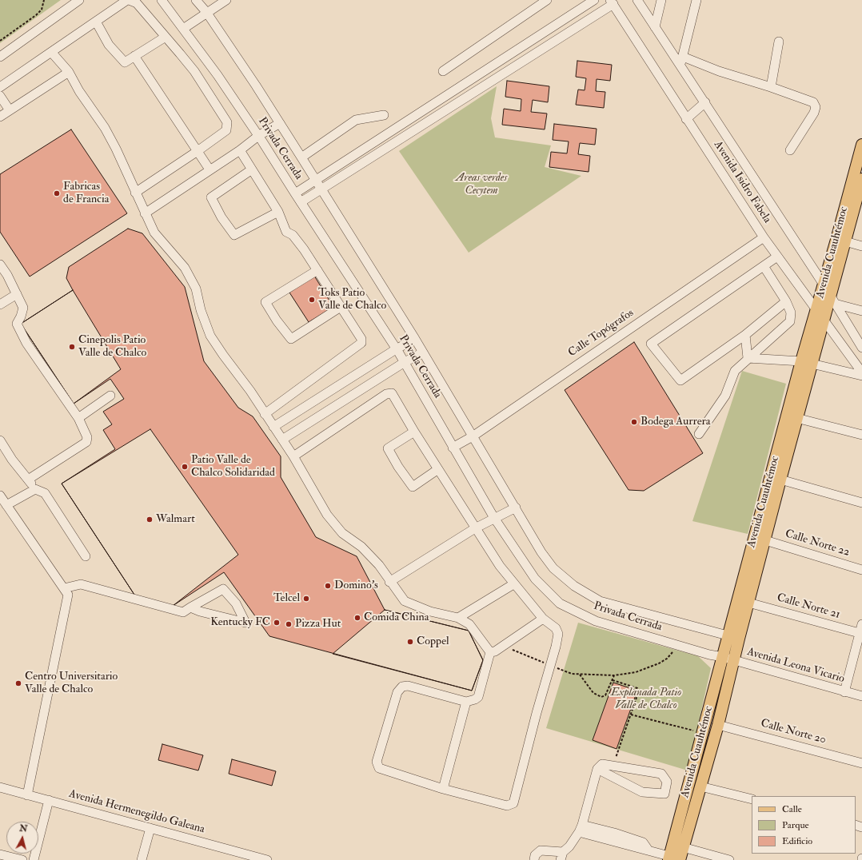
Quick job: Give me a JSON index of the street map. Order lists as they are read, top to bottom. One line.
{"streets":{"main road":["Avenida Cuauhtémoc"],"street":["Privada Cerrada","Avenida Isidro Fabela","Calle Topógrafos","Calle Norte 22","Calle Norte 21","Avenida Leona Vicario","Calle Norte 20","Avenida Hermenegildo Galeana"]},"crossings":[["Privada Cerrada","Avenida Cuauhtémoc"],["Privada Cerrada","Calle Topógrafos"],["Privada Cerrada","Avenida Leona Vicario"],["Avenida Isidro Fabela","Avenida Cuauhtémoc"],["Avenida Isidro Fabela","Calle Topógrafos"],["Avenida Cuauhtémoc","Calle Norte 22"],["Avenida Cuauhtémoc","Calle Norte 21"],["Avenida Cuauhtémoc","Avenida Leona Vicario"],["Avenida Cuauhtémoc","Calle Norte 20"]],"parks":["Areas verdes Cecytem","Explanada Patio Valle de Chalco"],"places":["Fabricas de Francia","Toks Patio Valle de Chalco","Cinepolis Patio Valle de Chalco","Bodega Aurrera","Patio Valle de Chalco Solidaridad","Walmart","Domino's","Telcel","Comida China","Kentucky FC","Pizza Hut","Coppel","Centro Universitario Valle de Chalco"],"legend":["Calle","Parque","Edificio"],"north":"top"}
